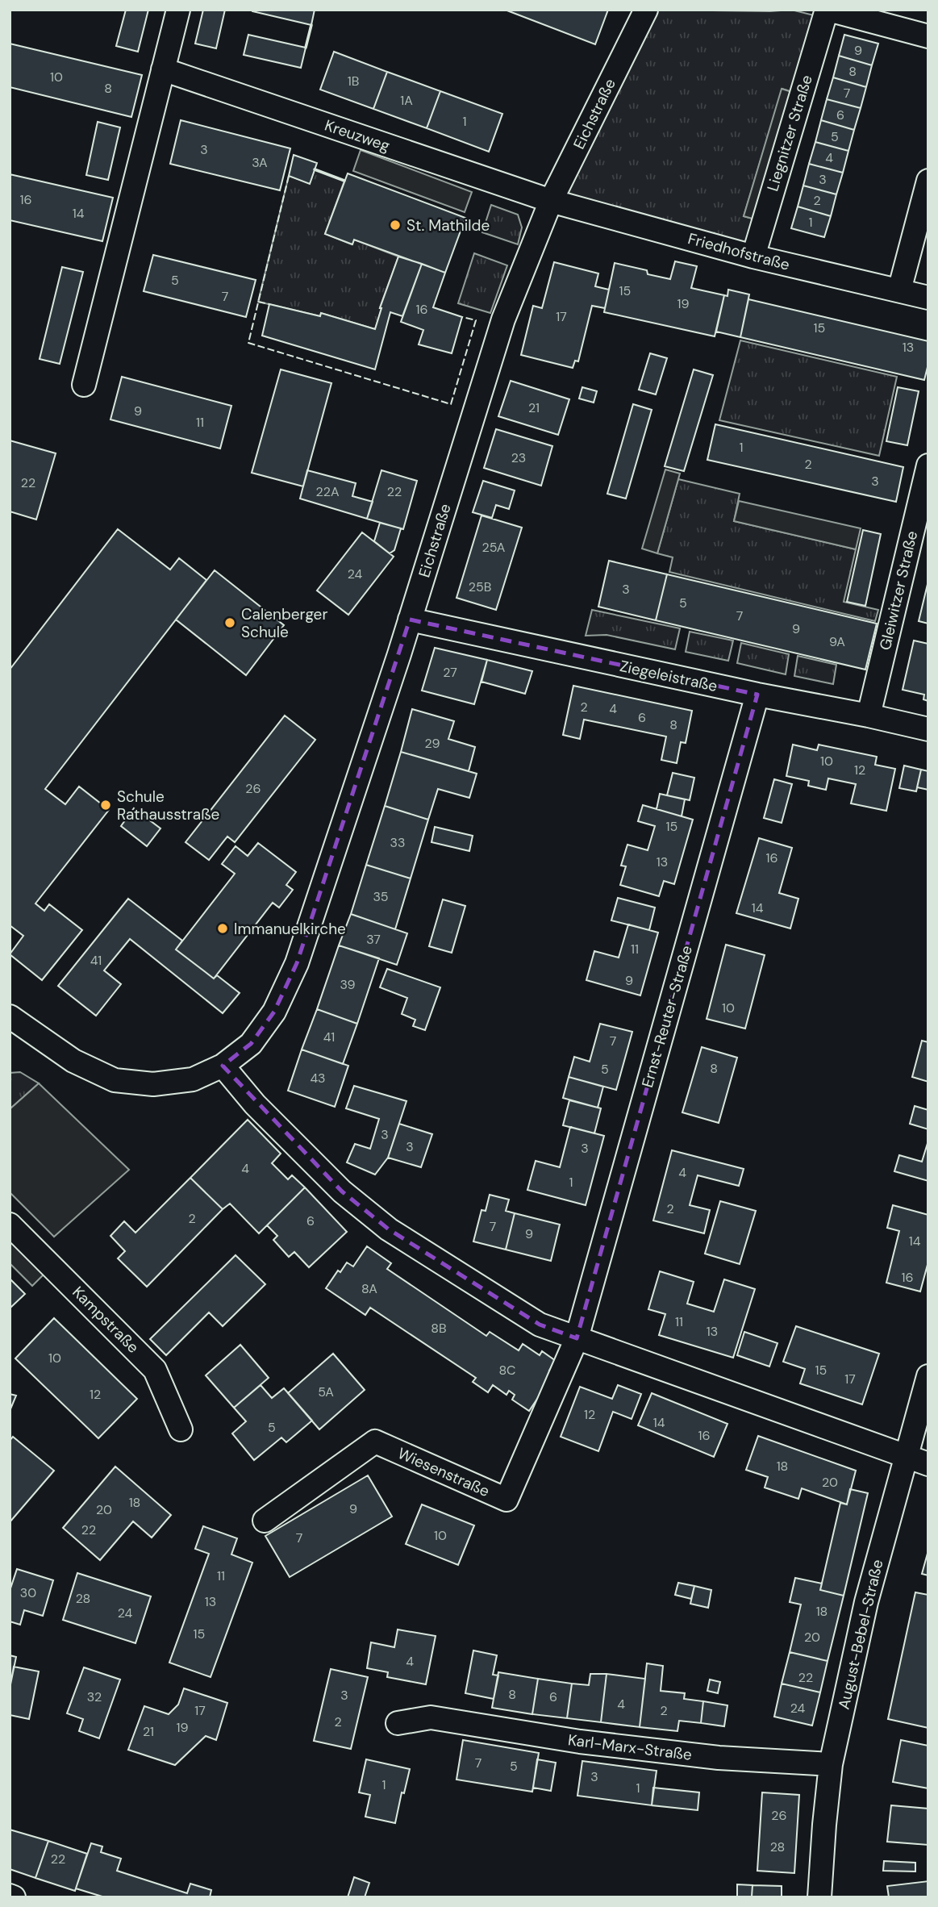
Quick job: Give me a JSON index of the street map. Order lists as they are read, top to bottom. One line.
{"streets":{"street":["Eichstraße","Liegnitzer Straße","Kreuzweg","Friedhofstraße","Gleiwitzer Straße","Ziegeleistraße","Ernst-Reuter-Straße","Kampstraße","Wiesenstraße","August-Bebel-Straße","Karl-Marx-Straße"]},"crossings":[["Eichstraße","Kreuzweg"],["Eichstraße","Friedhofstraße"],["Eichstraße","Ziegeleistraße"],["Liegnitzer Straße","Friedhofstraße"],["Kreuzweg","Friedhofstraße"],["Gleiwitzer Straße","Ziegeleistraße"],["Ziegeleistraße","Ernst-Reuter-Straße"],["Ernst-Reuter-Straße","Wiesenstraße"],["August-Bebel-Straße","Karl-Marx-Straße"]],"places":["St. Mathilde","Calenberger Schule","Schule Rathausstraße","Immanuelkirche"],"house_numbers":["9","8","10","1B","8","7","1A","6","1","5","3","4","3A","3","16","2","14","1","5","15","7","19","16","17","15","13","21","9","11","1","23","2","3","22","22A","22","25A","24","25B","3","5","7","9","9A","27","2","4","6","8","29","10","12","26","15","33","16","13","35","14","37","11","41","9","39","10","41","7","8","5","43","3","3","3","4","4","1","2","2","6","7","9","14","16","8A","11","8B","13","10","8C","15","17","5A","12","12","14","5","16","18","20","18","9","20","22","10","7","11","30","28","13","18","24","15","20","4","22","8","3","32","6","4","24","17","2","2","19","21","7","5","3","1","1","26","28","22"]}
